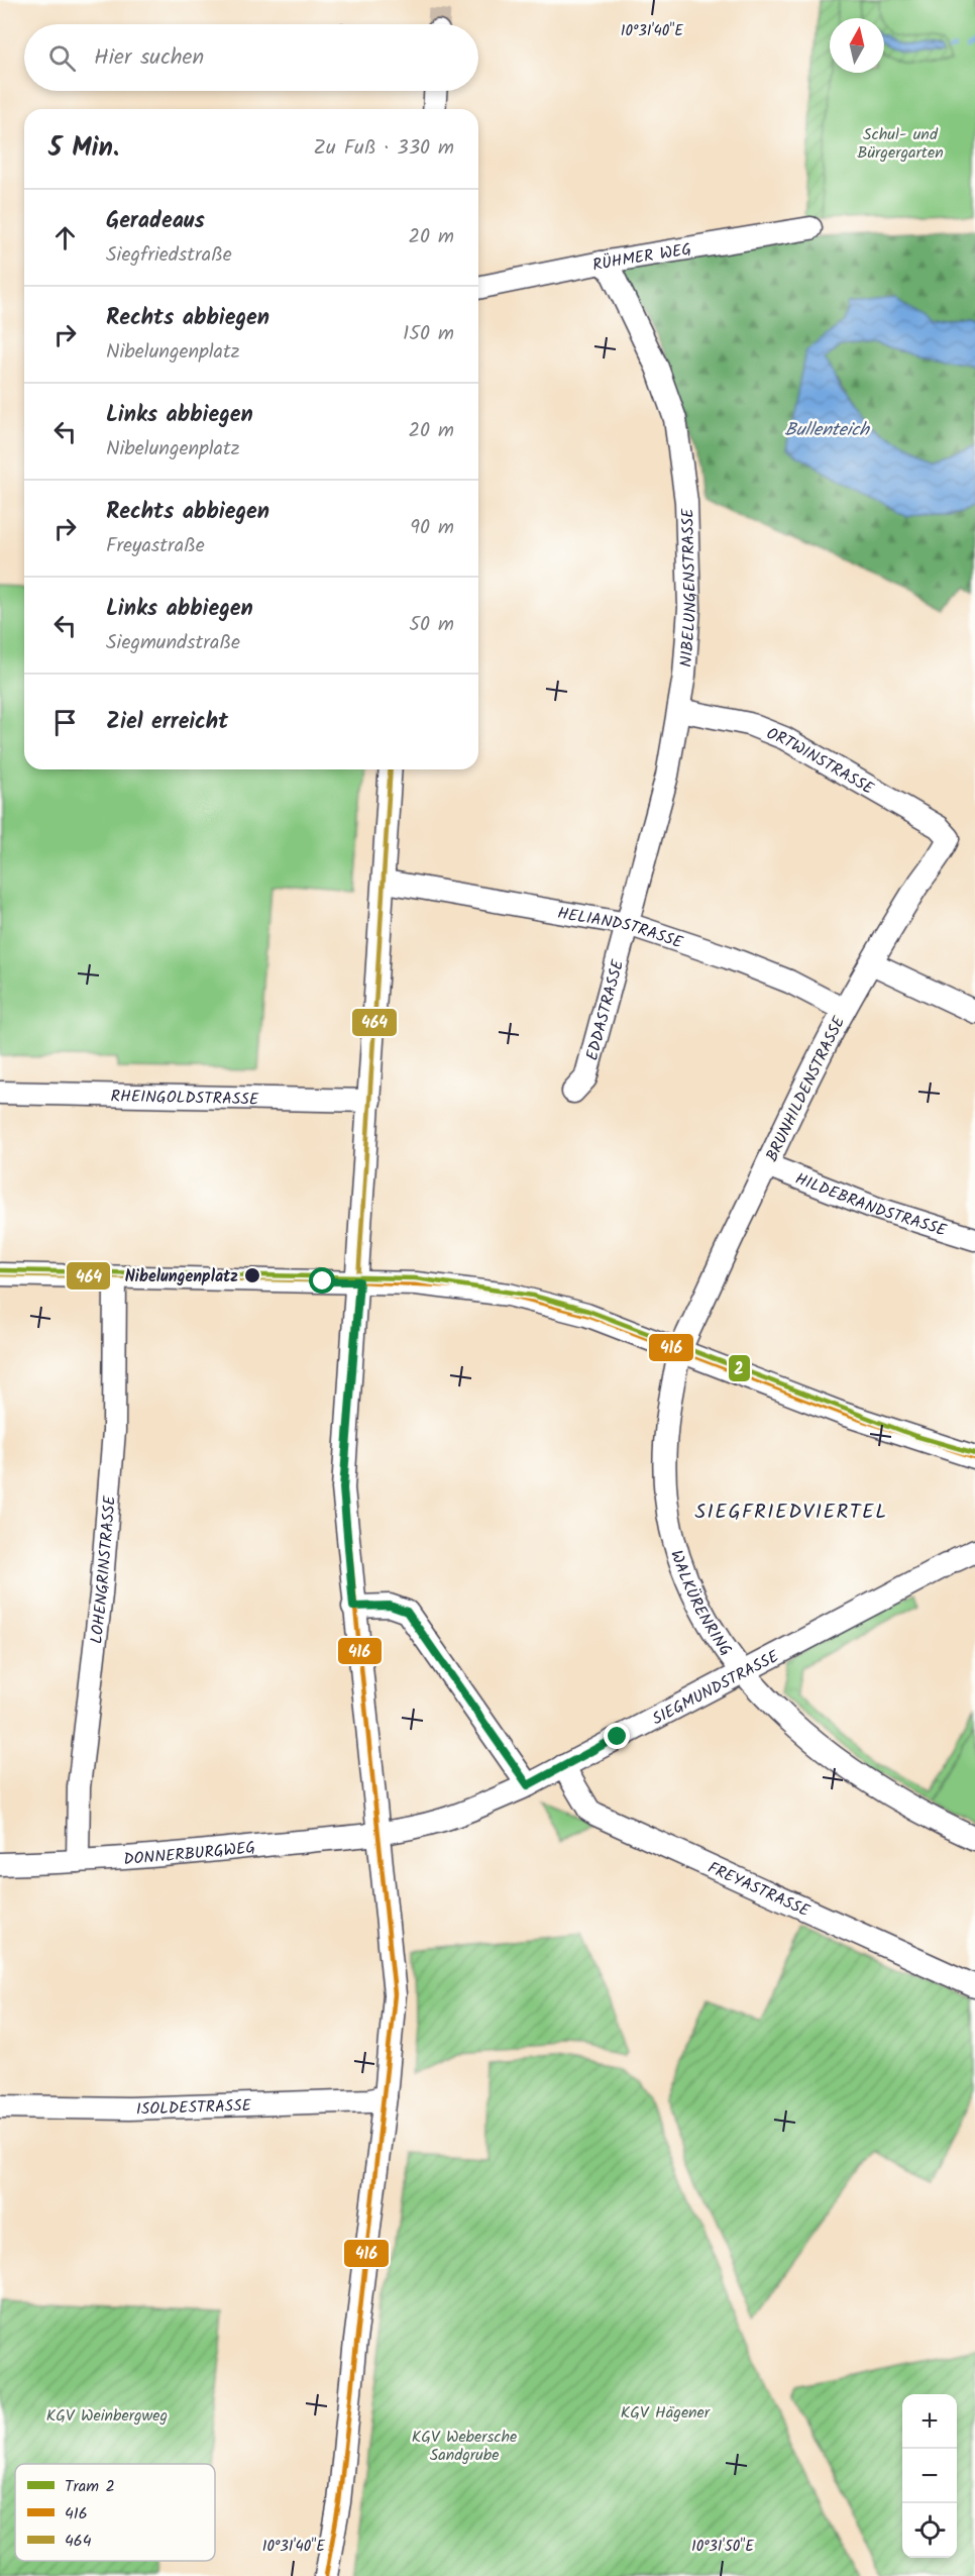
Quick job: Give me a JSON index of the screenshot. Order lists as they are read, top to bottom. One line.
{"streets":{"street":["RÜHMER WEG","NIBELUNGENSTRASSE","ORTWINSTRASSE","HELIANDSTRASSE","EDDASTRASSE","BRUNHILDENSTRASSE","RHEINGOLDSTRASSE","HILDEBRANDSTRASSE","LOHENGRINSTRASSE","WALKÜRENRING","SIEGMUNDSTRASSE","DONNERBURGWEG","FREYASTRASSE","ISOLDESTRASSE"]},"crossings":[["RÜHMER WEG","NIBELUNGENSTRASSE"],["NIBELUNGENSTRASSE","ORTWINSTRASSE"],["NIBELUNGENSTRASSE","HELIANDSTRASSE"],["NIBELUNGENSTRASSE","EDDASTRASSE"],["ORTWINSTRASSE","BRUNHILDENSTRASSE"],["HELIANDSTRASSE","EDDASTRASSE"],["HELIANDSTRASSE","BRUNHILDENSTRASSE"],["BRUNHILDENSTRASSE","HILDEBRANDSTRASSE"],["BRUNHILDENSTRASSE","WALKÜRENRING"],["LOHENGRINSTRASSE","DONNERBURGWEG"],["WALKÜRENRING","SIEGMUNDSTRASSE"],["SIEGMUNDSTRASSE","DONNERBURGWEG"],["SIEGMUNDSTRASSE","FREYASTRASSE"]],"districts":["SIEGFRIEDVIERTEL"],"water":["Bullenteich"],"parks":["Schul- und Bürgergarten","KGV Hägener","KGV Weinbergweg","KGV Webersche Sandgrube"],"places":["Nibelungenplatz"],"lines":["transit line 464","tram line 2","transit line 416"],"legend":["Tram 2","416","464"],"north":"top","page":{"search":"Hier suchen","heading":["5 Min.","Zu Fuß · 330 m"],"list":[["Geradeaus","Siegfriedstraße","20 m"],["Rechts abbiegen","Nibelungenplatz","150 m"],["Links abbiegen","Nibelungenplatz","20 m"],["Rechts abbiegen","Freyastraße","90 m"],["Links abbiegen","Siegmundstraße","50 m"],"Ziel erreicht"],"map_buttons":["+","−"]},"coordinates":["10°31'40\"E","10°31'50\"E"]}
